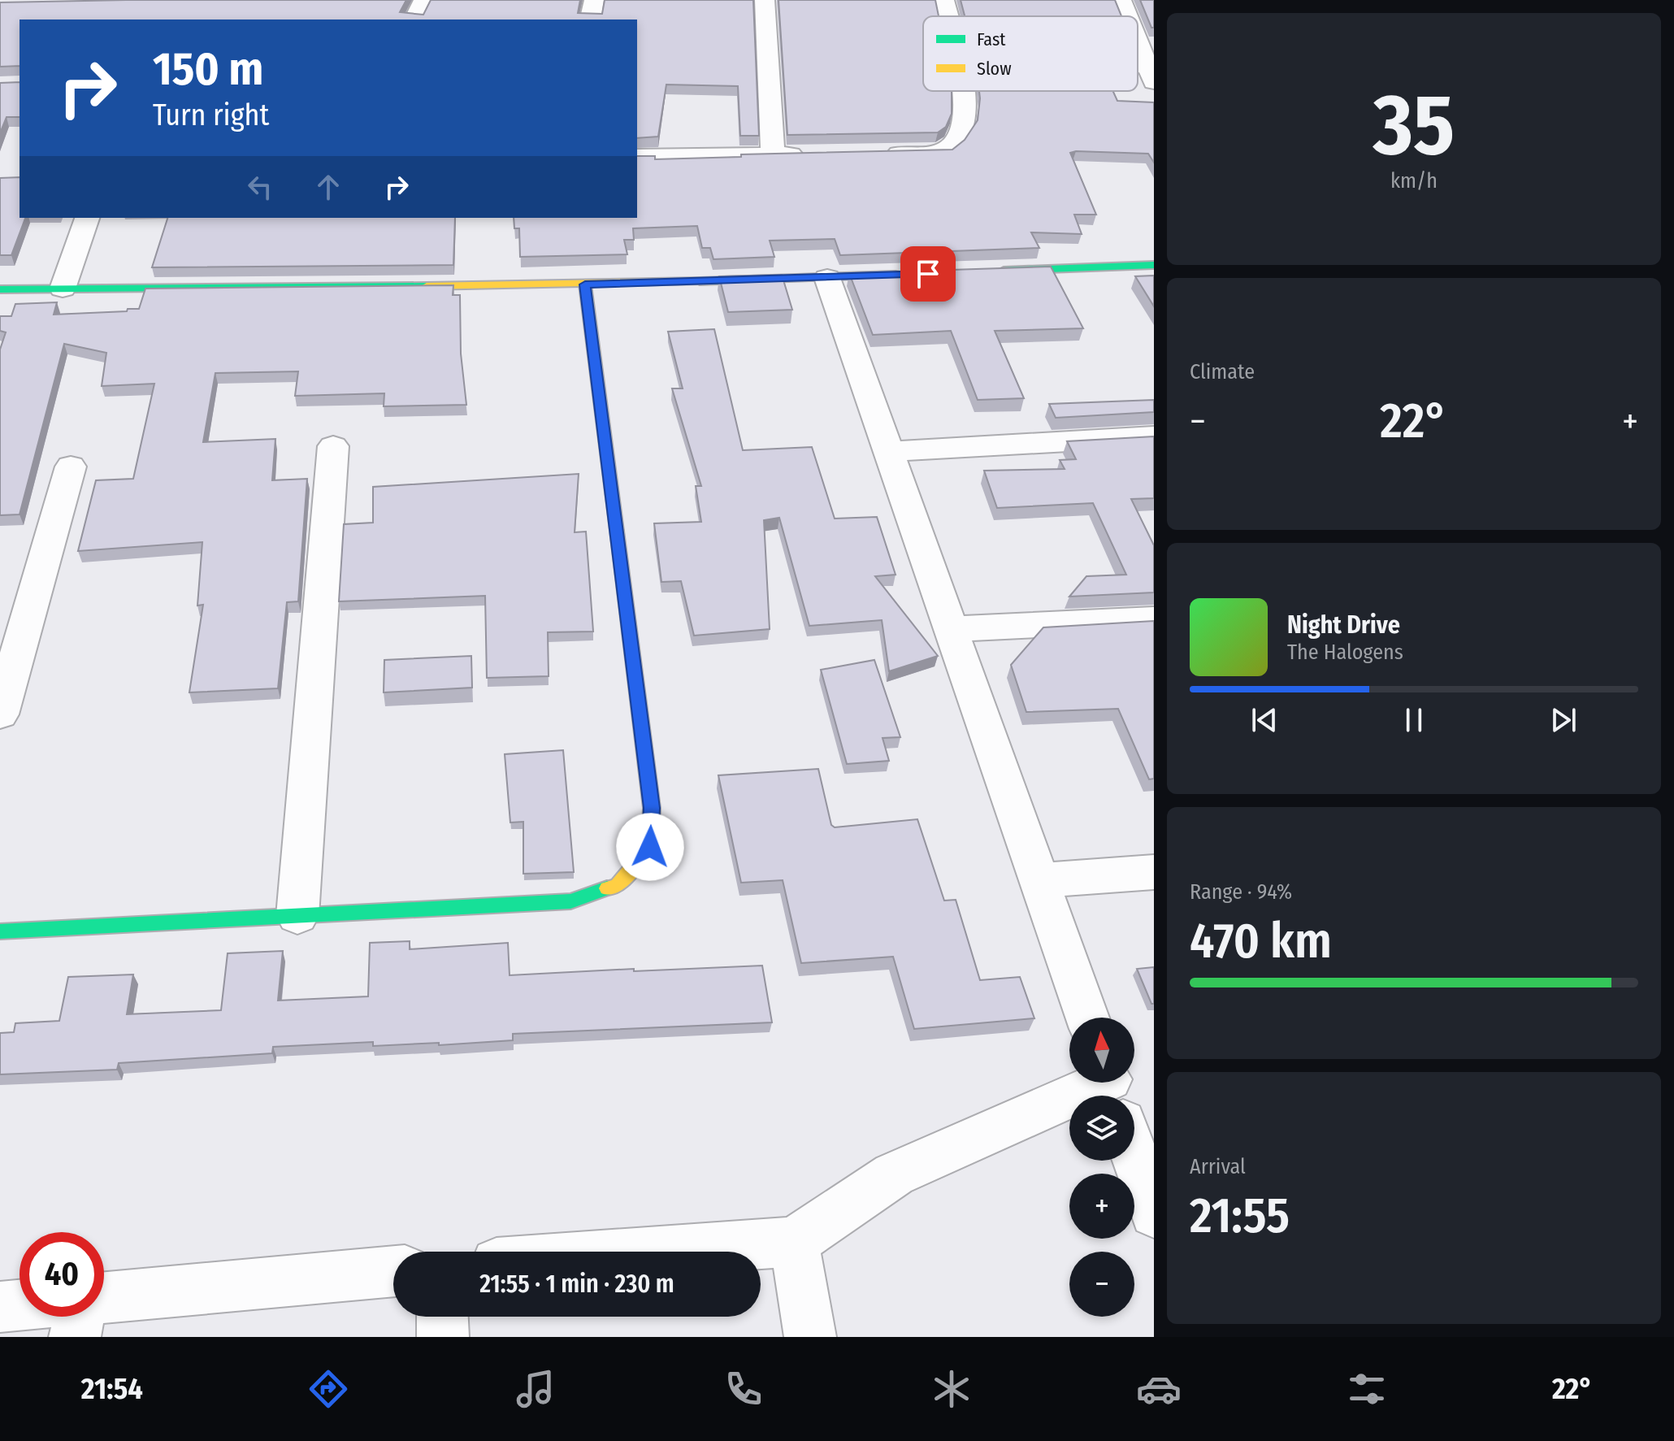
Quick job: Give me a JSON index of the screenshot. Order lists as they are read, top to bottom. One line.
{"legend":["Fast","Slow"],"north":"top","page":{"tile":[["35","km/h"],"Climate",["Range · 94%","470 km"],["Arrival","21:55"]],"turn":["150 m","Turn right"],"heat":["−","22°","+"],"song":["Night Drive","The Halogens"],"map_buttons":["+","−"],"limit":"40","trip":"21:55 · 1 min · 230 m","tabs":["21:54","22°"]}}
